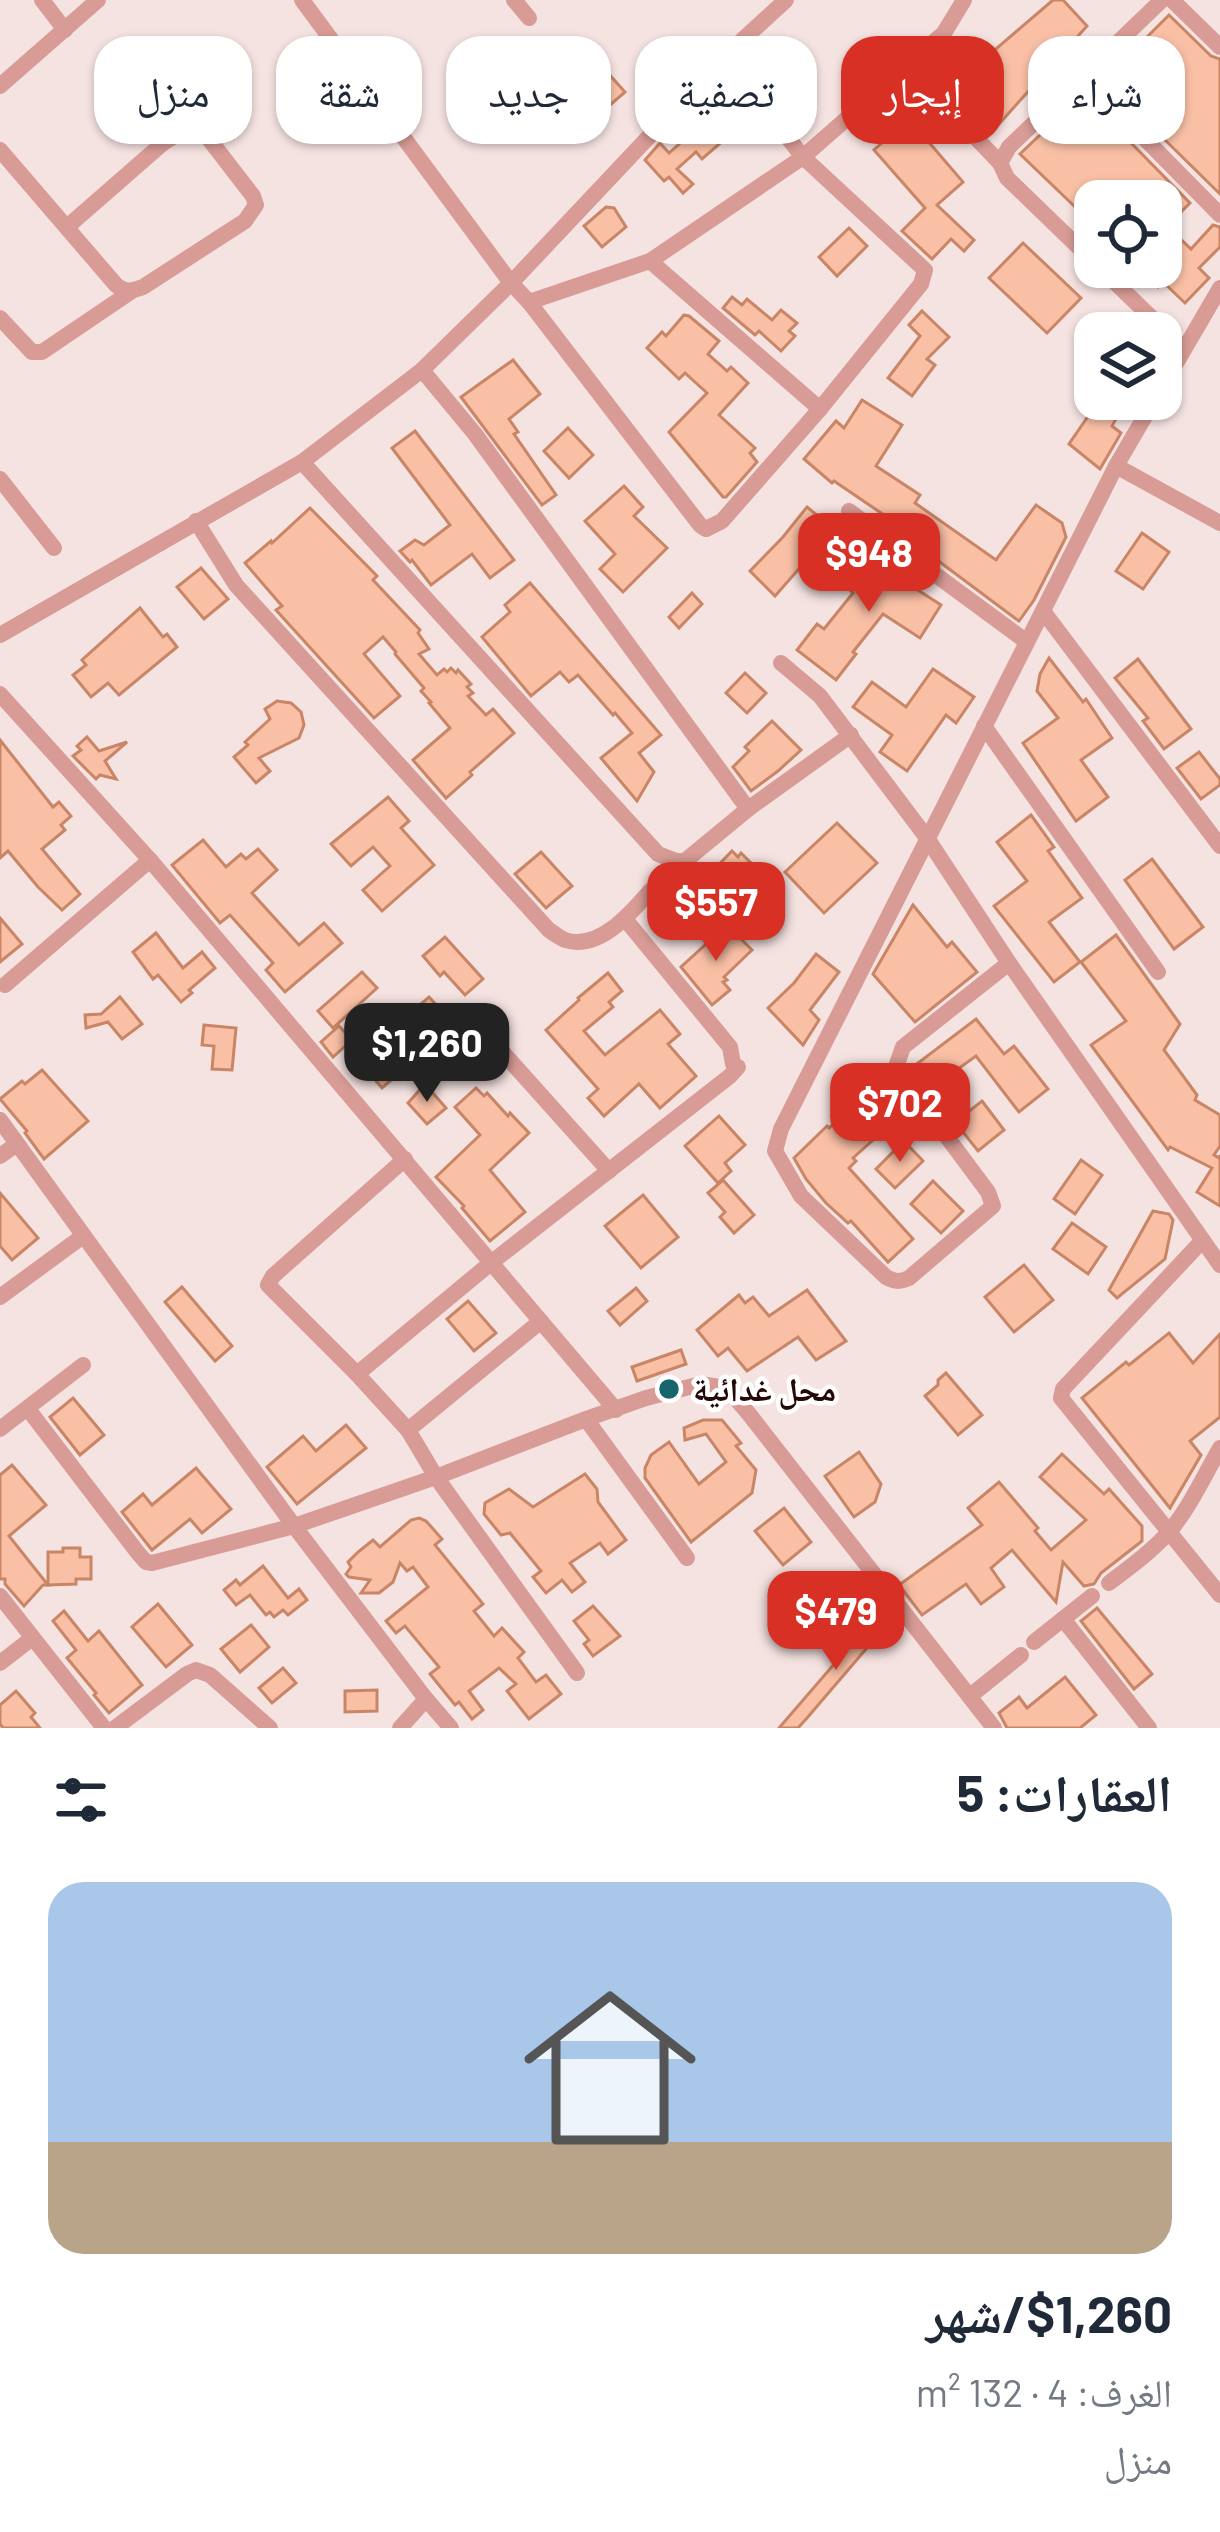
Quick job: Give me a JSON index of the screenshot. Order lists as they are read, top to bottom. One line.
{"places":["محل غدائية"],"page":{"chip":["شراء","إيجار","تصفية","جديد","شقة","منزل"],"price":["$948","$557","$1,260","$702","$479"],"heading":"العقارات: 5","list":[{"name":"$1,260/شهر","note":"الغرف: 4 · 132 m² · منزل"}]}}
